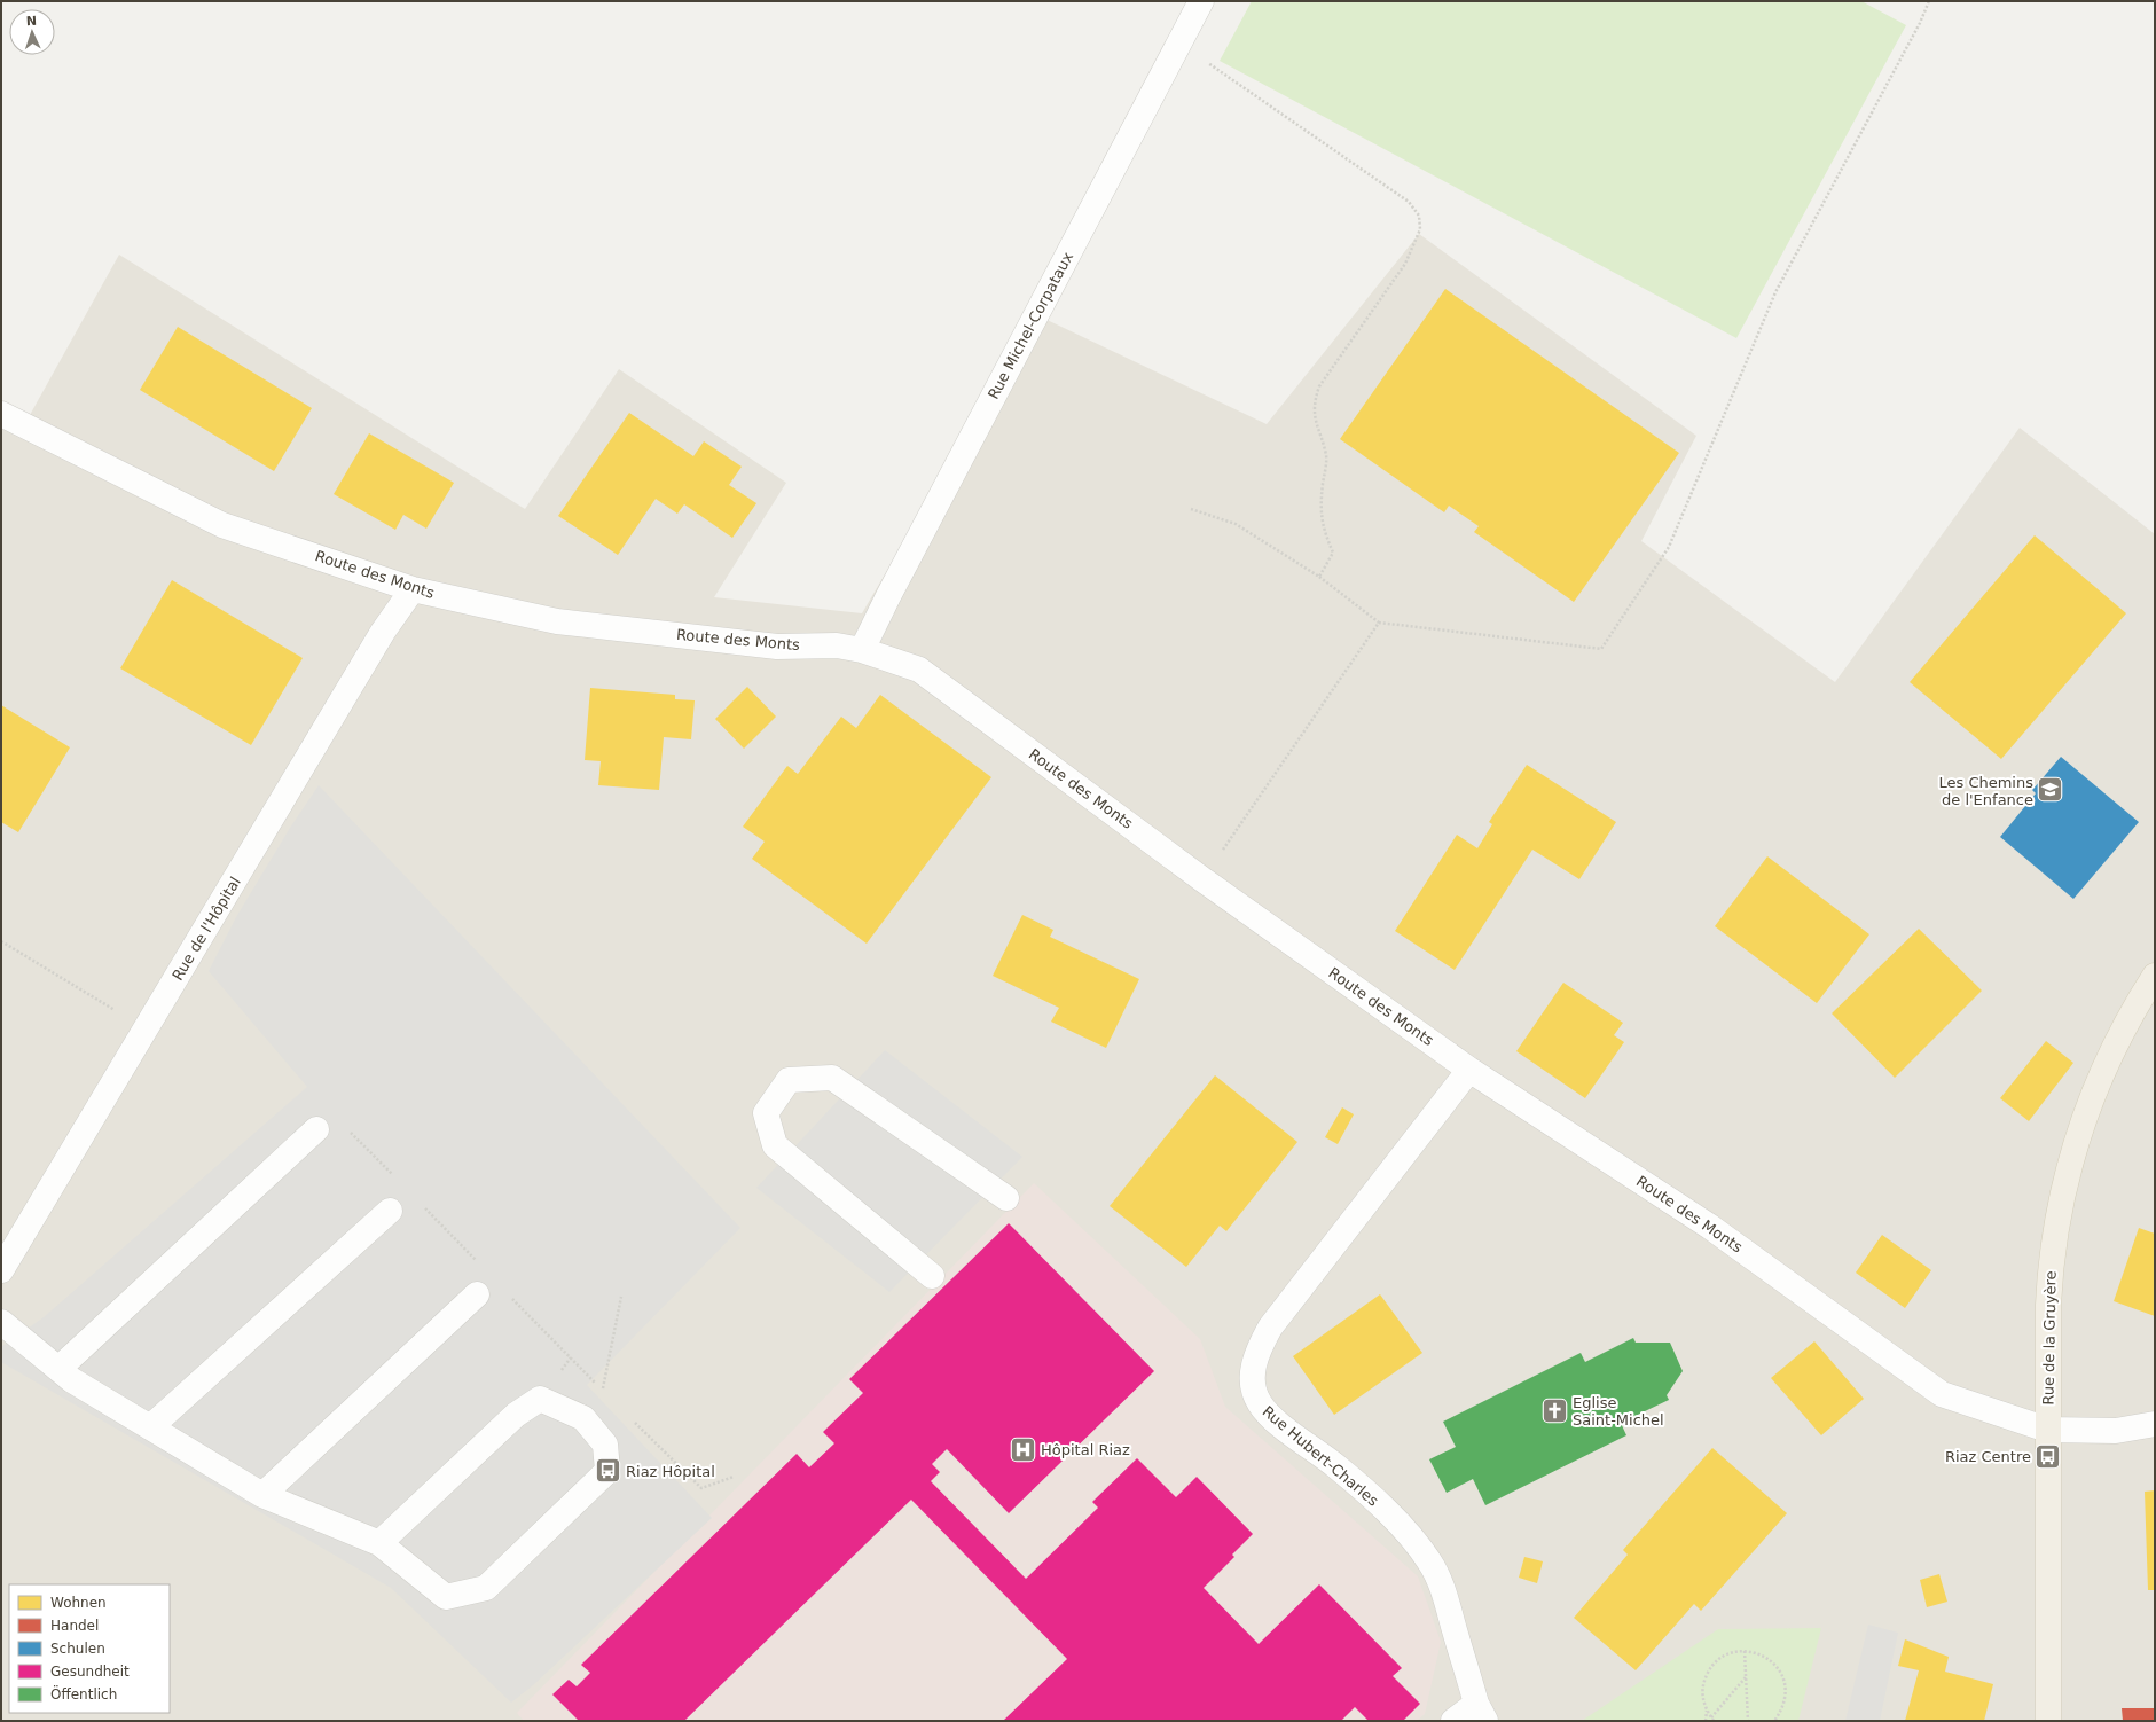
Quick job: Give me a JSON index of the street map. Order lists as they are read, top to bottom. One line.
{"streets":{"main road":["Rue de la Gruyère"],"street":["Rue Michel-Corpataux","Route des Monts","Rue de l'Hôpital","Rue Hubert-Charles"]},"crossings":[["Rue Michel-Corpataux","Route des Monts"],["Route des Monts","Rue de l'Hôpital"],["Route des Monts","Rue de la Gruyère"],["Route des Monts","Rue Hubert-Charles"]],"places":{"school or university":["Les Chemins de l'Enfance"],"church":["Eglise Saint-Michel"],"hospital":["Hôpital Riaz"],"bus stop":["Riaz Centre","Riaz Hôpital"]},"legend":["Wohnen","Handel","Schulen","Gesundheit","Öffentlich"],"north":"top"}
